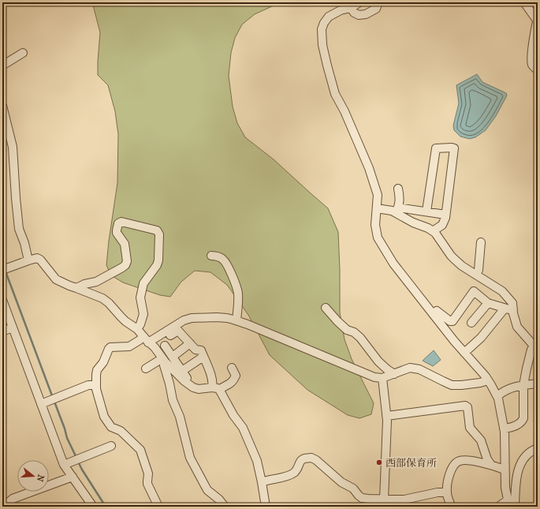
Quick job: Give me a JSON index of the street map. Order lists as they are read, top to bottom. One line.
{"places":["西部保育所"],"north":"right"}
